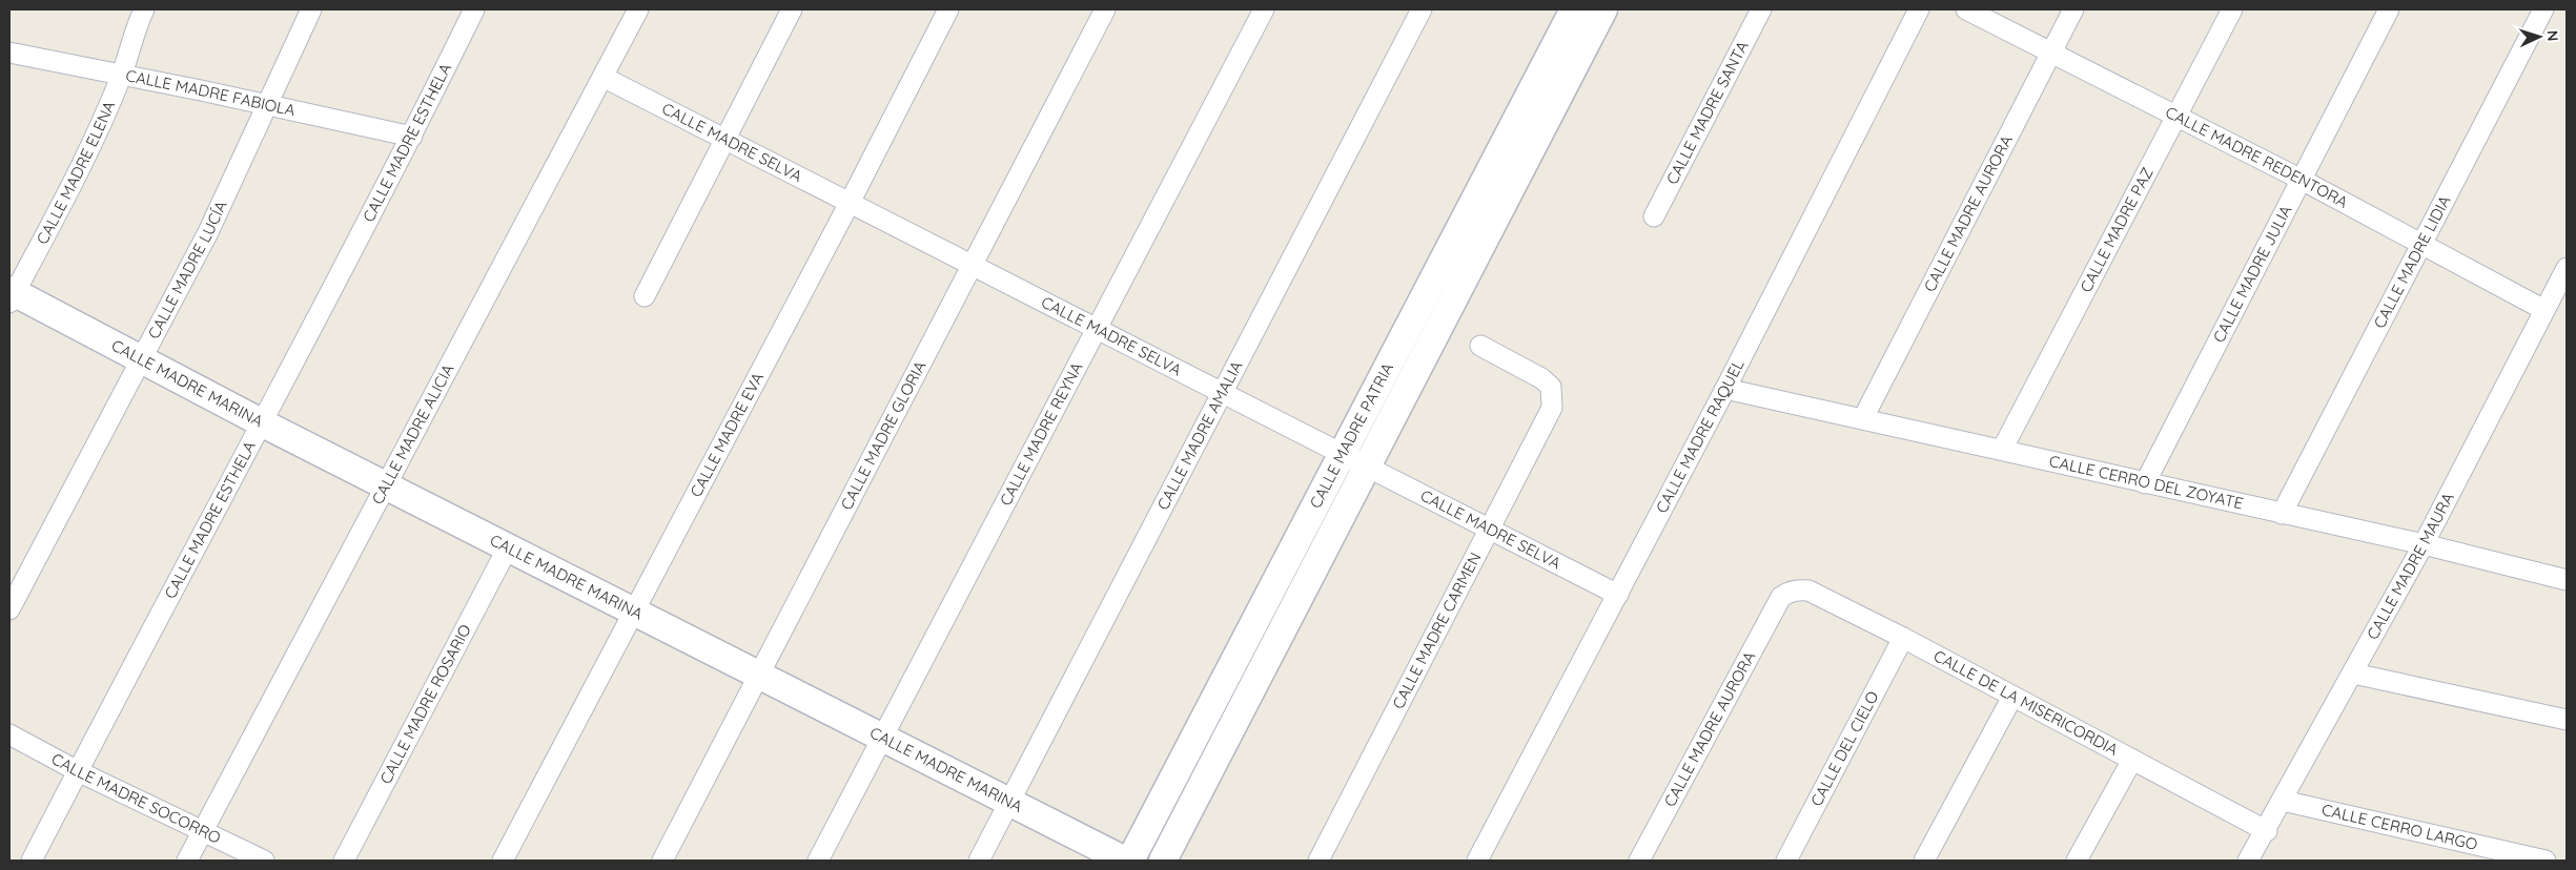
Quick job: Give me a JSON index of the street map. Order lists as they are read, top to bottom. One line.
{"streets":{"street":["CALLE MADRE FABIOLA","CALLE MADRE SANTA","CALLE MADRE ESTHELA","CALLE MADRE SELVA","CALLE MADRE REDENTORA","CALLE MADRE ELENA","CALLE MADRE AURORA","CALLE MADRE PAZ","CALLE MADRE LIDIA","CALLE MADRE LUCÍA","CALLE MADRE JULIA","CALLE MADRE MARINA","CALLE MADRE GLORIA","CALLE MADRE REYNA","CALLE MADRE AMALIA","CALLE MADRE PATRIA","CALLE MADRE ALICIA","CALLE MADRE EVA","CALLE MADRE RAQUEL","CALLE CERRO DEL ZOYATE","CALLE MADRE MAURA","CALLE MADRE CARMEN","CALLE DE LA MISERICORDIA","CALLE MADRE ROSARIO","CALLE DEL CIELO","CALLE MADRE SOCORRO","CALLE CERRO LARGO"]},"crossings":[["CALLE MADRE FABIOLA","CALLE MADRE ESTHELA"],["CALLE MADRE FABIOLA","CALLE MADRE ELENA"],["CALLE MADRE FABIOLA","CALLE MADRE LUCÍA"],["CALLE MADRE ESTHELA","CALLE MADRE MARINA"],["CALLE MADRE ESTHELA","CALLE MADRE SOCORRO"],["CALLE MADRE SELVA","CALLE MADRE GLORIA"],["CALLE MADRE SELVA","CALLE MADRE REYNA"],["CALLE MADRE SELVA","CALLE MADRE AMALIA"],["CALLE MADRE SELVA","CALLE MADRE PATRIA"],["CALLE MADRE SELVA","CALLE MADRE ALICIA"],["CALLE MADRE SELVA","CALLE MADRE EVA"],["CALLE MADRE SELVA","CALLE MADRE RAQUEL"],["CALLE MADRE SELVA","CALLE MADRE CARMEN"],["CALLE MADRE REDENTORA","CALLE MADRE AURORA"],["CALLE MADRE REDENTORA","CALLE MADRE PAZ"],["CALLE MADRE REDENTORA","CALLE MADRE LIDIA"],["CALLE MADRE REDENTORA","CALLE MADRE JULIA"],["CALLE MADRE REDENTORA","CALLE MADRE MAURA"],["CALLE MADRE ELENA","CALLE MADRE MARINA"],["CALLE MADRE AURORA","CALLE CERRO DEL ZOYATE"],["CALLE MADRE AURORA","CALLE DE LA MISERICORDIA"],["CALLE MADRE PAZ","CALLE CERRO DEL ZOYATE"],["CALLE MADRE LIDIA","CALLE CERRO DEL ZOYATE"],["CALLE MADRE LUCÍA","CALLE MADRE MARINA"],["CALLE MADRE JULIA","CALLE CERRO DEL ZOYATE"],["CALLE MADRE MARINA","CALLE MADRE GLORIA"],["CALLE MADRE MARINA","CALLE MADRE REYNA"],["CALLE MADRE MARINA","CALLE MADRE AMALIA"],["CALLE MADRE MARINA","CALLE MADRE ALICIA"],["CALLE MADRE MARINA","CALLE MADRE EVA"],["CALLE MADRE MARINA","CALLE MADRE ROSARIO"],["CALLE MADRE ALICIA","CALLE MADRE SOCORRO"],["CALLE MADRE RAQUEL","CALLE CERRO DEL ZOYATE"],["CALLE CERRO DEL ZOYATE","CALLE MADRE MAURA"],["CALLE MADRE MAURA","CALLE DE LA MISERICORDIA"],["CALLE MADRE MAURA","CALLE CERRO LARGO"],["CALLE DE LA MISERICORDIA","CALLE DEL CIELO"]],"north":"right"}
